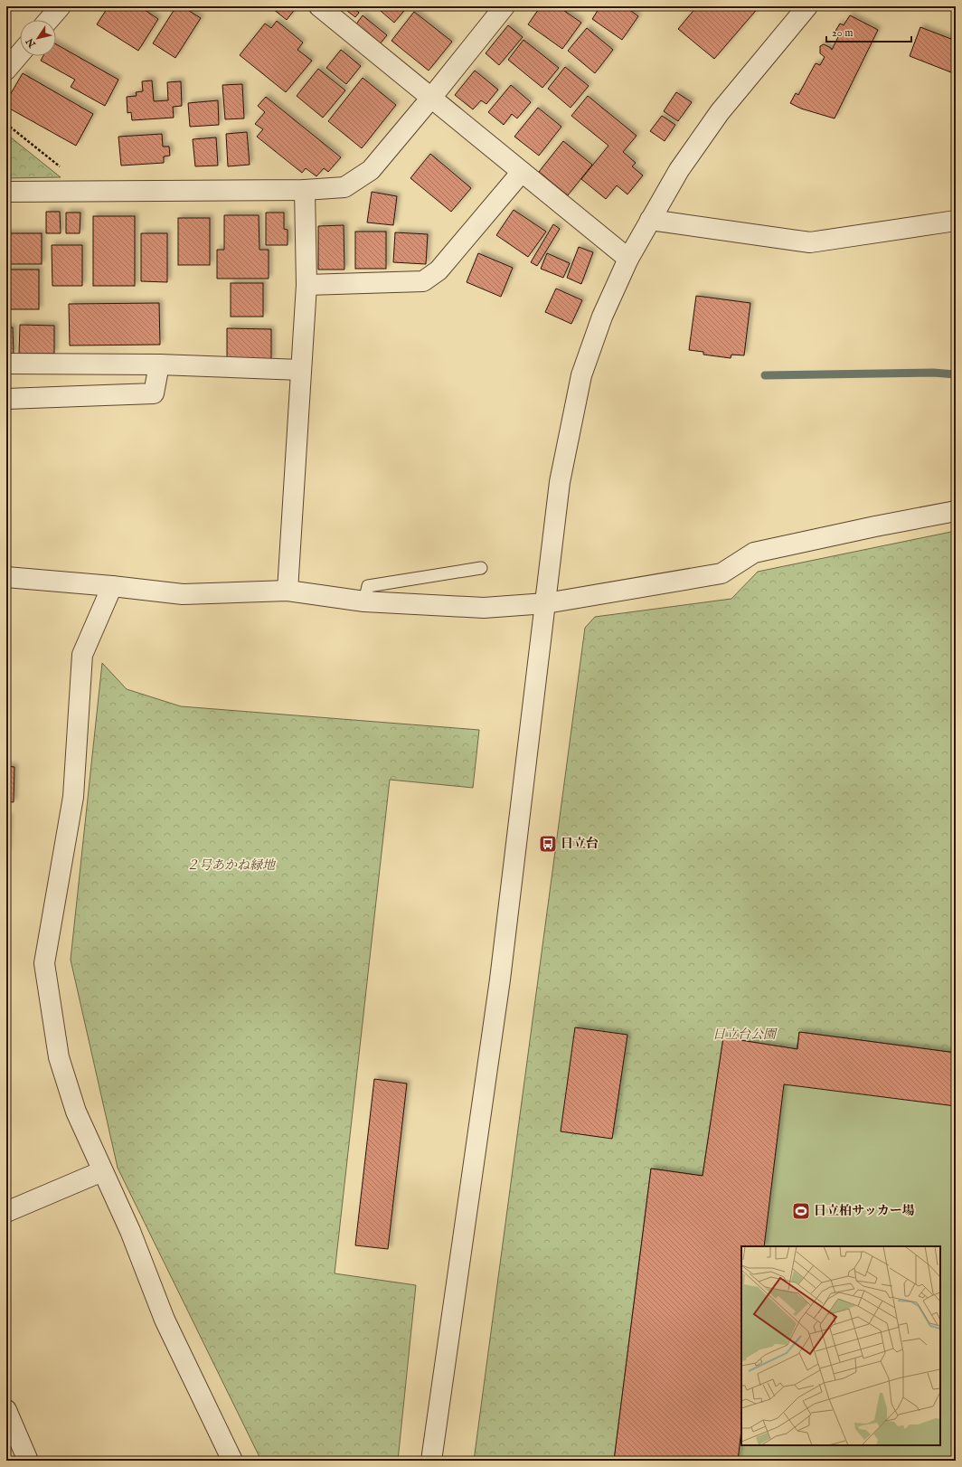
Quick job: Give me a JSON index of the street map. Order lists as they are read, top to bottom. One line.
{"parks":["２号あかね緑地","日立台公園"],"places":{"bus stop":["日立台"],"sports":["日立柏サッカー場"]},"scale_bar":"20 m","north":"bottom left"}
